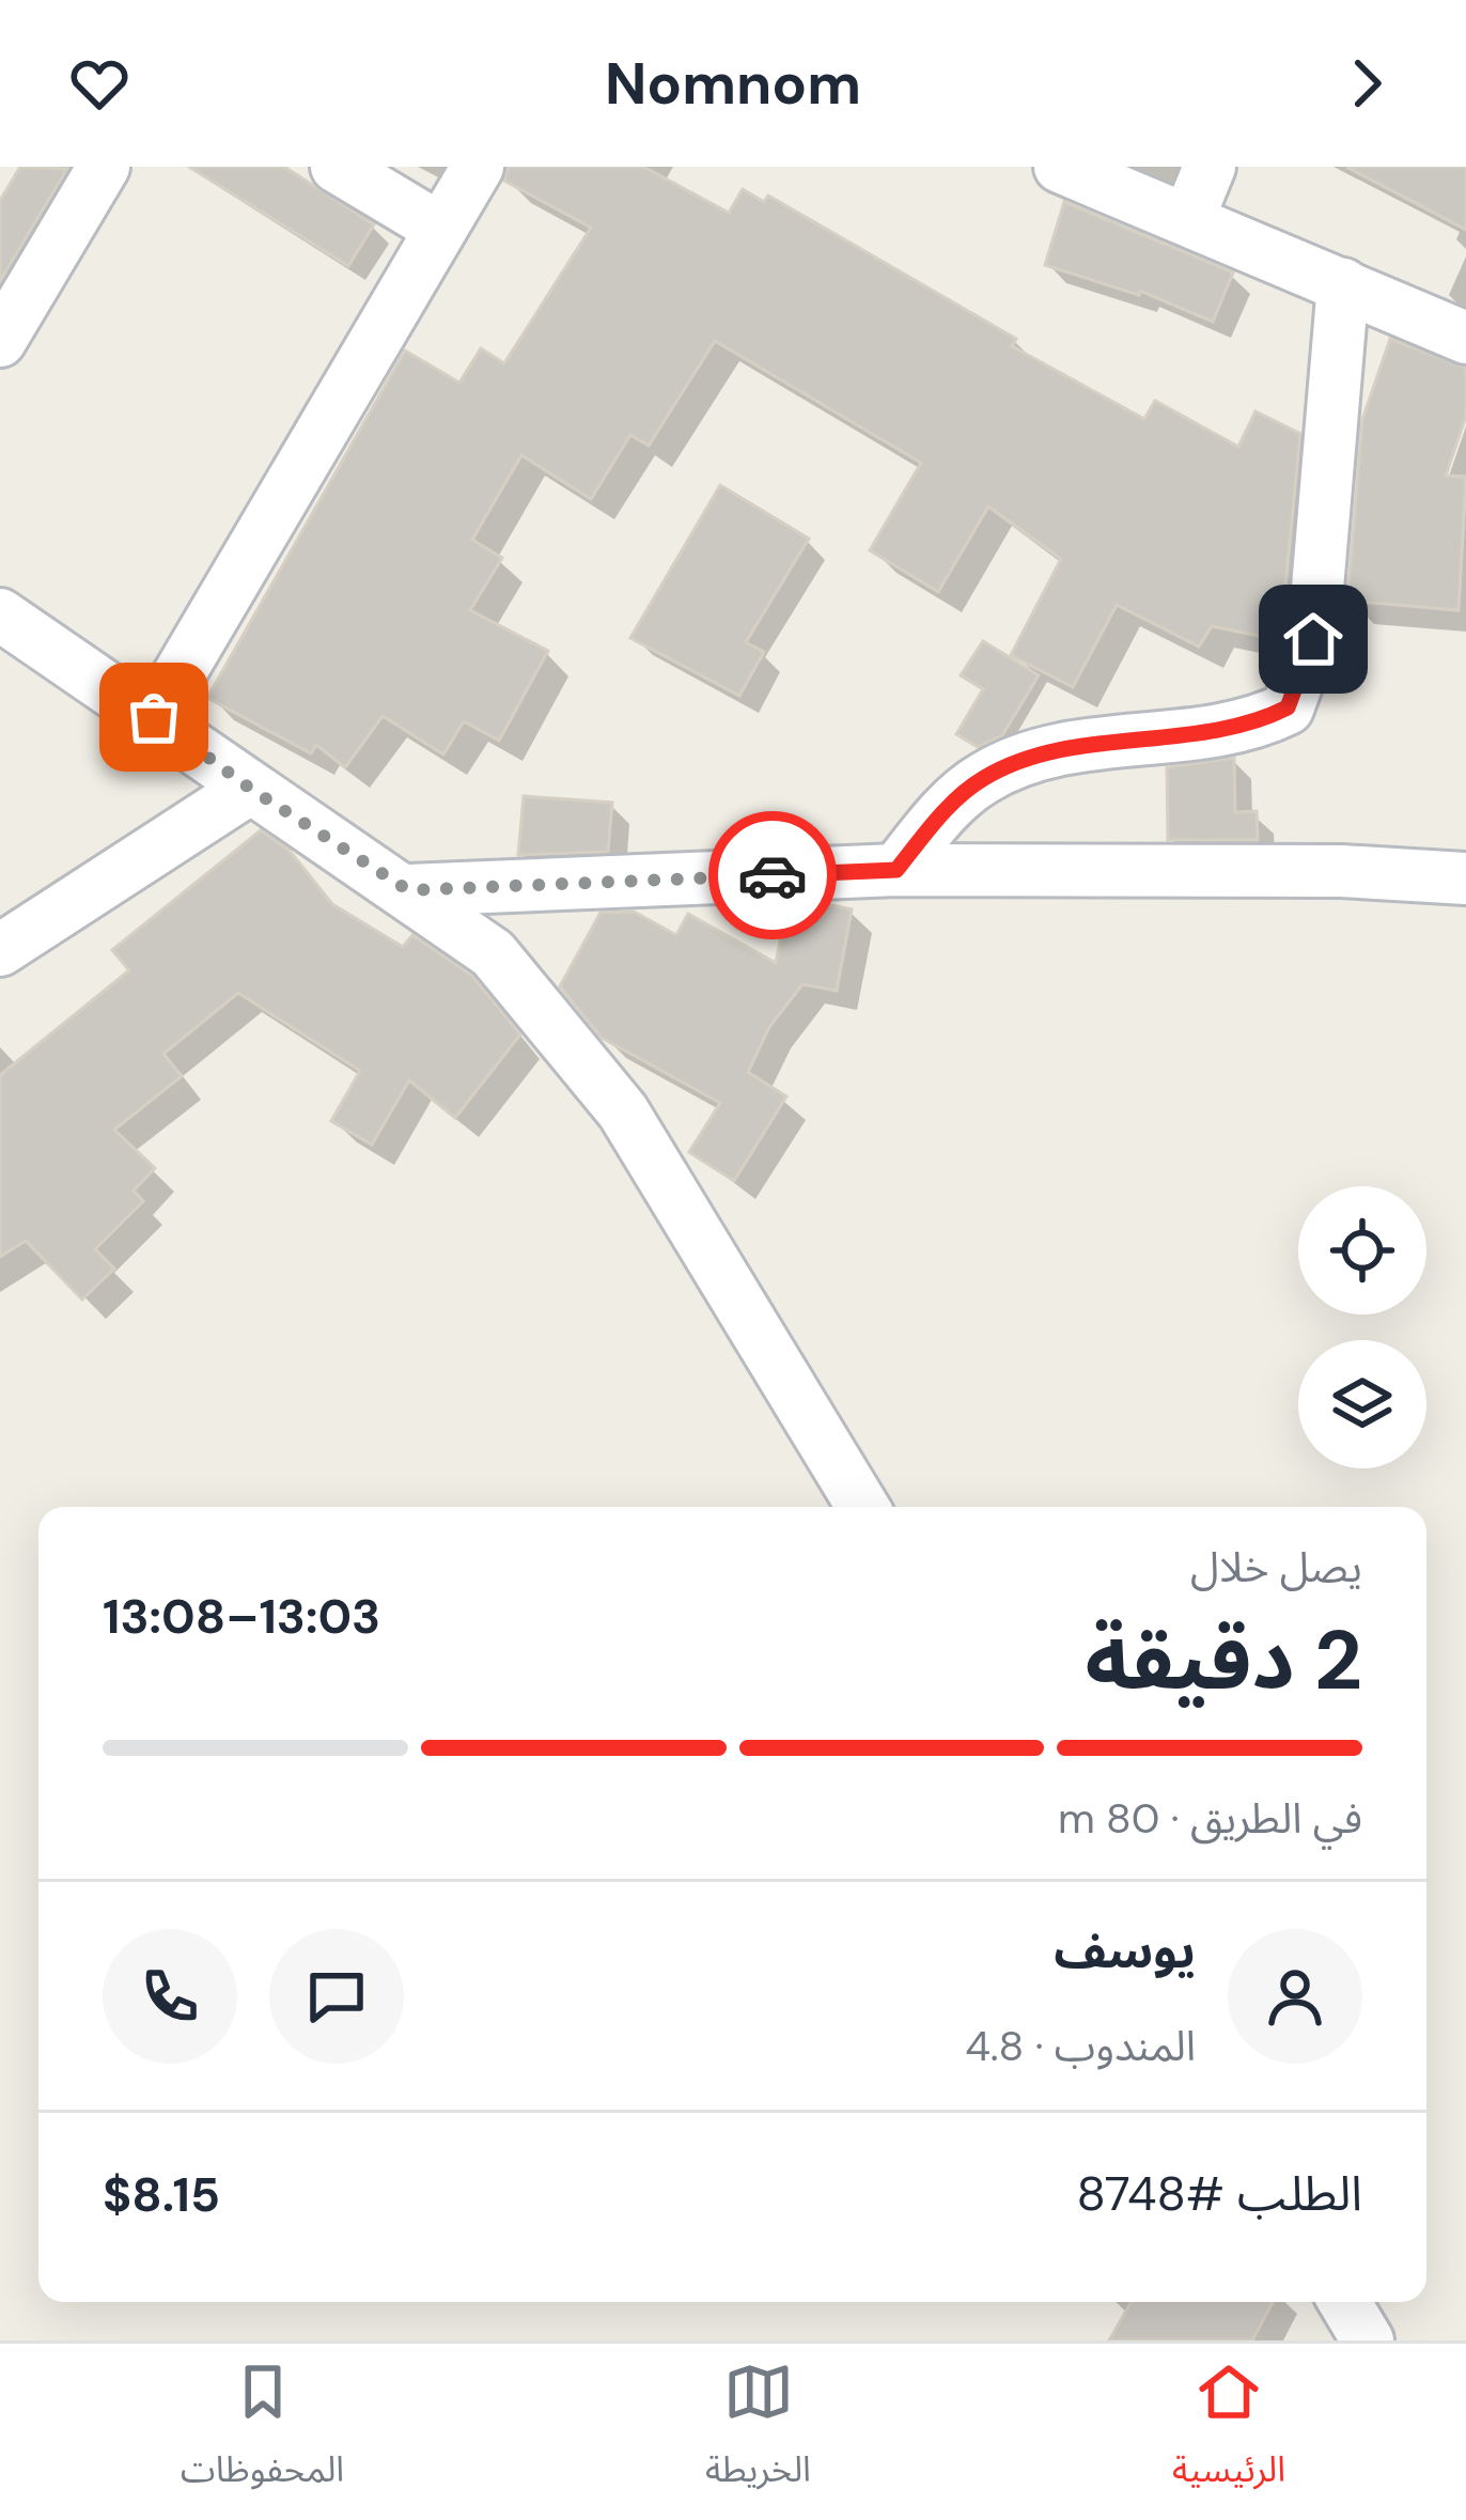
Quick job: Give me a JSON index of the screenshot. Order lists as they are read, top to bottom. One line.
{"page":{"header":"Nomnom","heading":["2 دقيقة","يصل خلال","13:03–13:08"],"panel":["يوسف","المندوب · 4.8","الطلب #8748","$8.15"],"bar":"في الطريق · 80 m","tabs":["الرئيسية","الخريطة","المحفوظات"]}}
